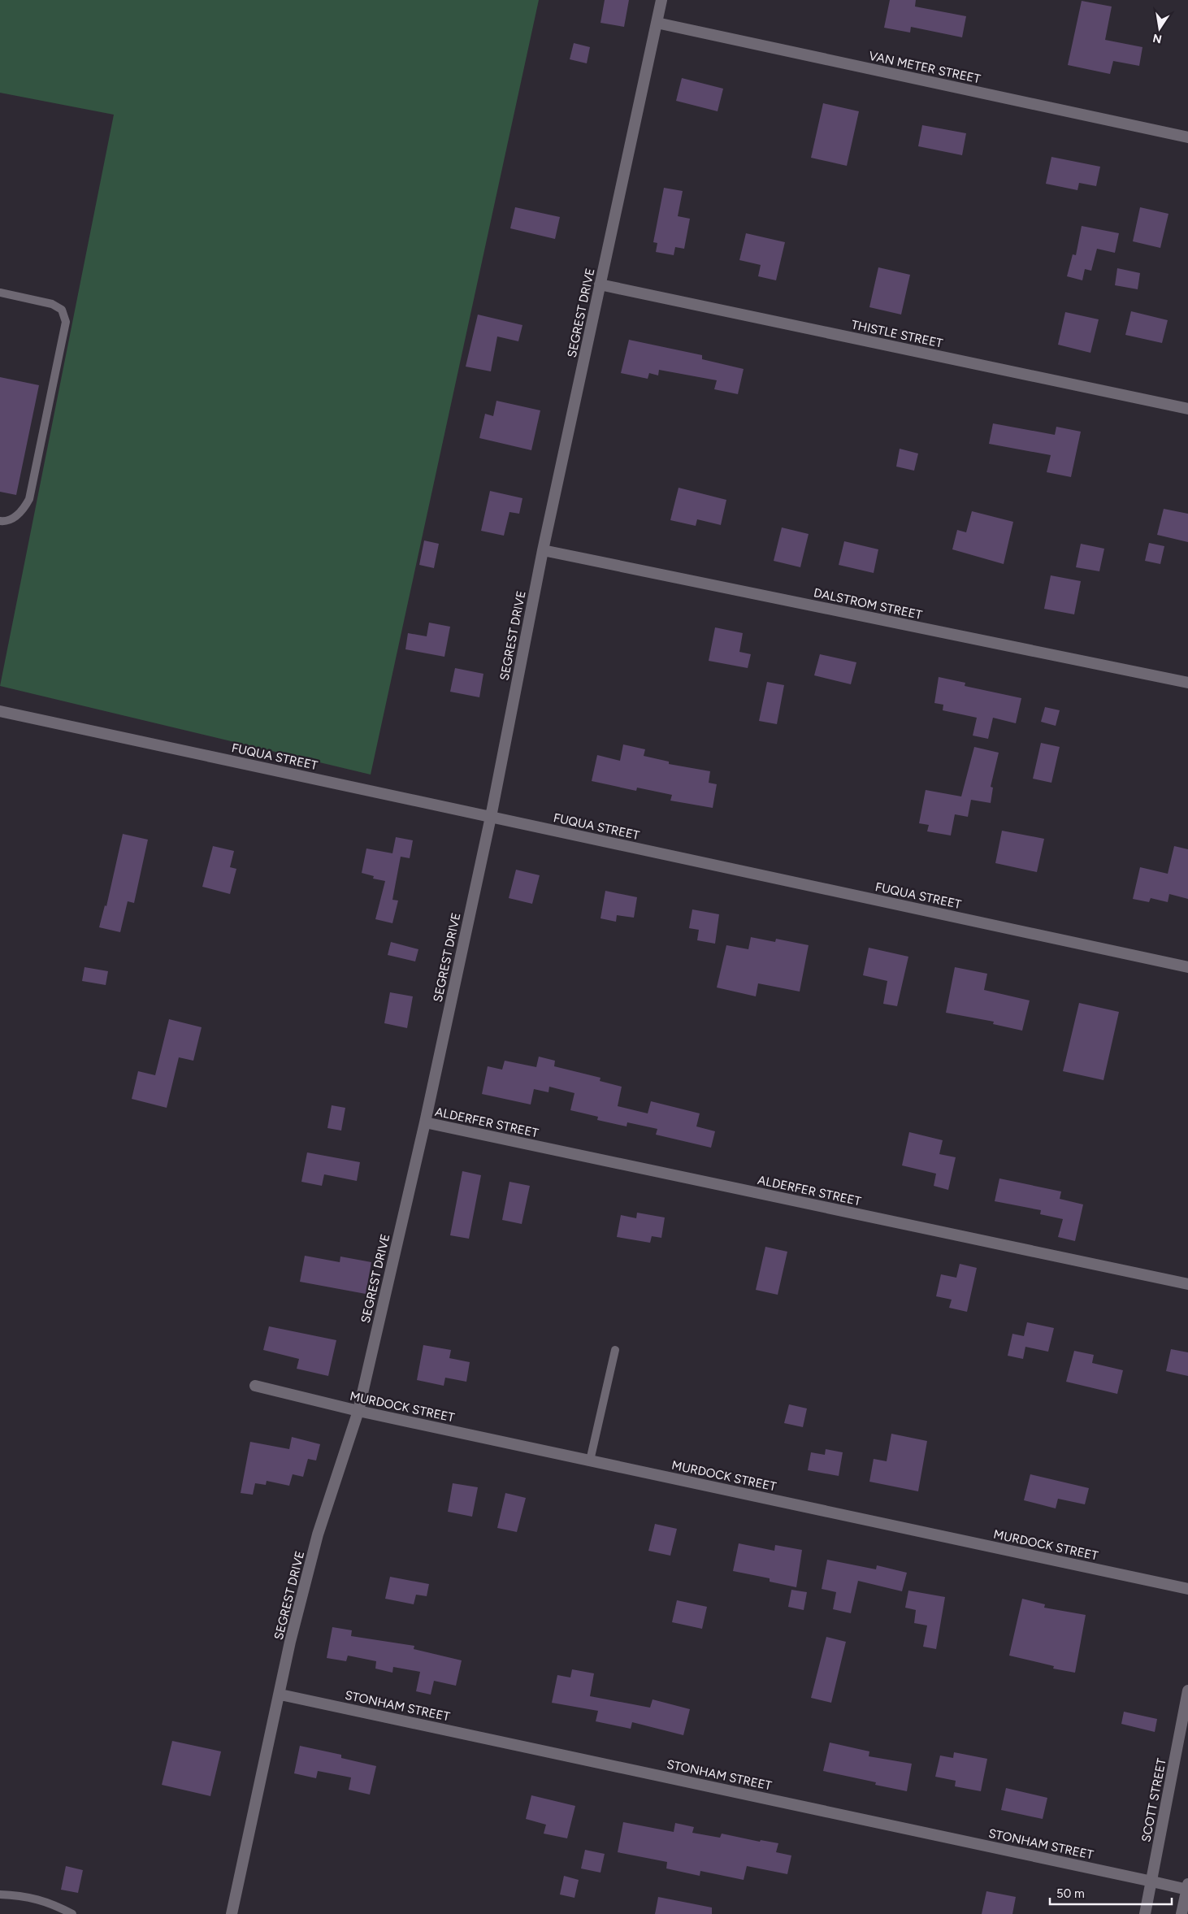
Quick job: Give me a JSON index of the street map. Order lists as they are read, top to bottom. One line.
{"streets":{"street":["VAN METER STREET","SEGREST DRIVE","THISTLE STREET","DALSTROM STREET","FUQUA STREET","ALDERFER STREET","MURDOCK STREET","STONHAM STREET","SCOTT STREET"]},"crossings":[["VAN METER STREET","SEGREST DRIVE"],["SEGREST DRIVE","THISTLE STREET"],["SEGREST DRIVE","DALSTROM STREET"],["SEGREST DRIVE","FUQUA STREET"],["SEGREST DRIVE","ALDERFER STREET"],["SEGREST DRIVE","MURDOCK STREET"],["SEGREST DRIVE","STONHAM STREET"],["STONHAM STREET","SCOTT STREET"]],"scale_bar":"50 m","north":"bottom"}
